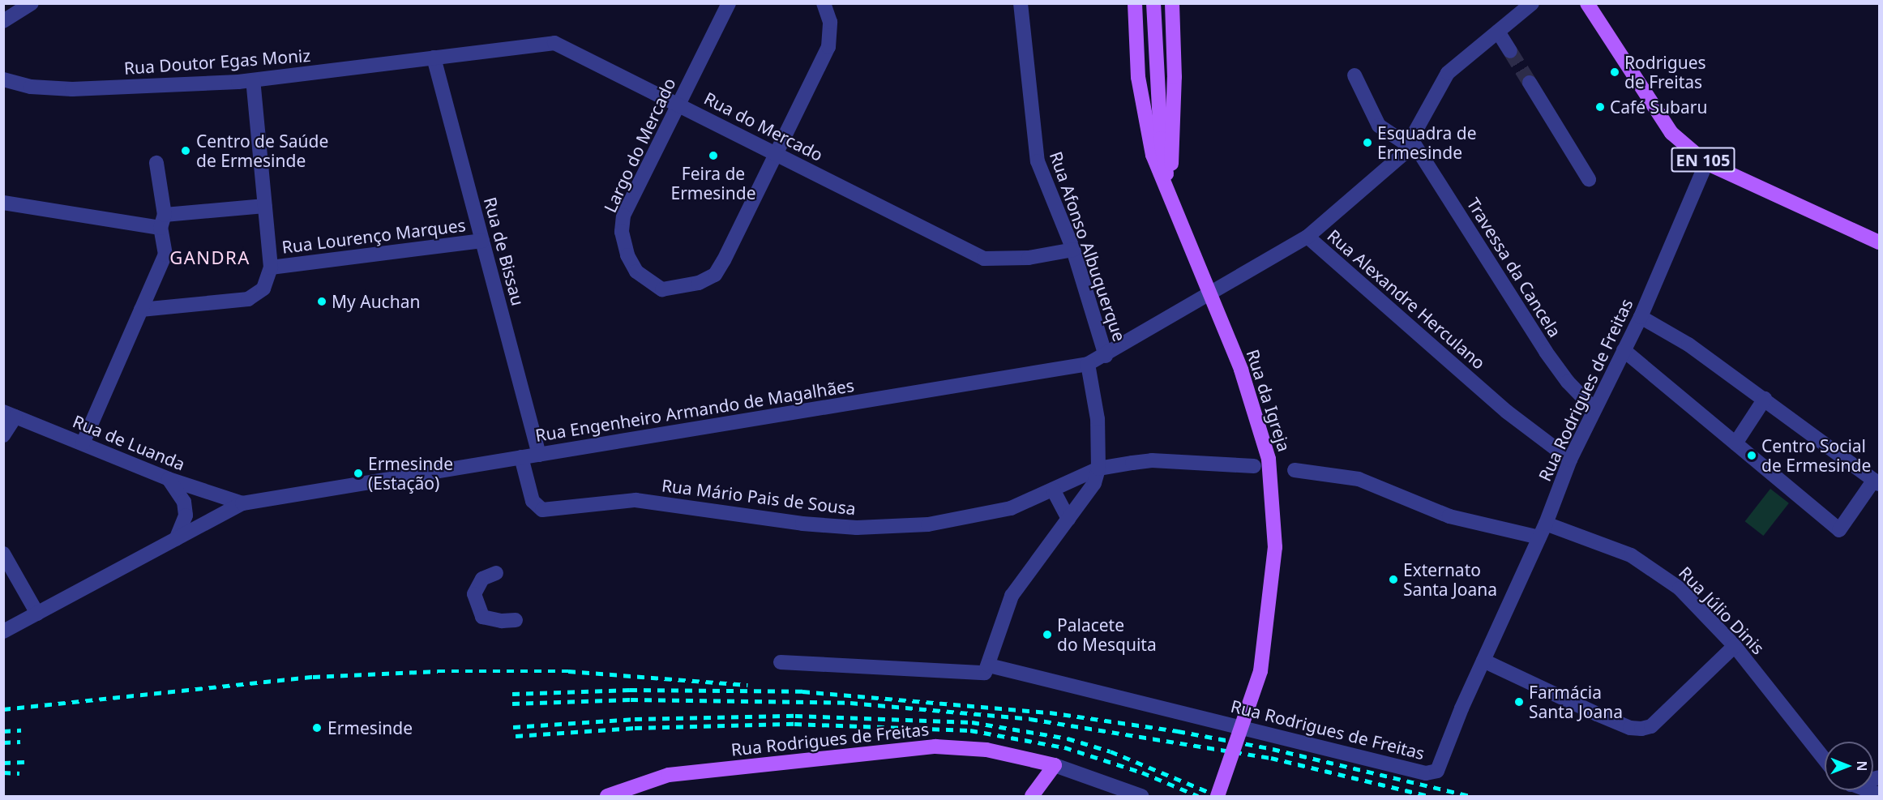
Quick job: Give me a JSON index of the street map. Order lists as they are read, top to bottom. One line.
{"streets":{"main road":["EN 105","Rua Rodrigues de Freitas","Rua da Igreja"],"street":["Rua Doutor Egas Moniz","Rua do Mercado","Largo do Mercado","Rua Lourenço Marques","Rua Afonso Albuquerque","Rua de Bissau","Travessa da Cancela","Rua Alexandre Herculano","Rua Engenheiro Armando de Magalhães","Rua de Luanda","Rua Mário Pais de Sousa","Rua Júlio Dinis"]},"crossings":[["Rua Doutor Egas Moniz","Rua do Mercado"],["Rua Doutor Egas Moniz","Rua de Bissau"],["Rua do Mercado","Largo do Mercado"],["Rua do Mercado","Rua Afonso Albuquerque"],["Rua do Mercado","Rua de Bissau"],["EN 105","Rua Rodrigues de Freitas"],["Rua Lourenço Marques","Rua de Bissau"],["Rua Afonso Albuquerque","Rua Engenheiro Armando de Magalhães"],["Rua de Bissau","Rua Engenheiro Armando de Magalhães"],["Travessa da Cancela","Rua Rodrigues de Freitas"],["Rua Alexandre Herculano","Rua Rodrigues de Freitas"],["Rua Alexandre Herculano","Rua da Igreja"],["Rua Alexandre Herculano","Rua Engenheiro Armando de Magalhães"],["Rua Rodrigues de Freitas","Rua Júlio Dinis"],["Rua da Igreja","Rua Engenheiro Armando de Magalhães"],["Rua Engenheiro Armando de Magalhães","Rua de Luanda"],["Rua Engenheiro Armando de Magalhães","Rua Mário Pais de Sousa"]],"districts":["GANDRA"],"places":["Rodrigues de Freitas","Café Subaru","Esquadra de Ermesinde","Centro de Saúde de Ermesinde","Feira de Ermesinde","My Auchan","Centro Social de Ermesinde","Ermesinde (Estação)","Externato Santa Joana","Palacete do Mesquita","Farmácia Santa Joana","Ermesinde"],"north":"right"}
